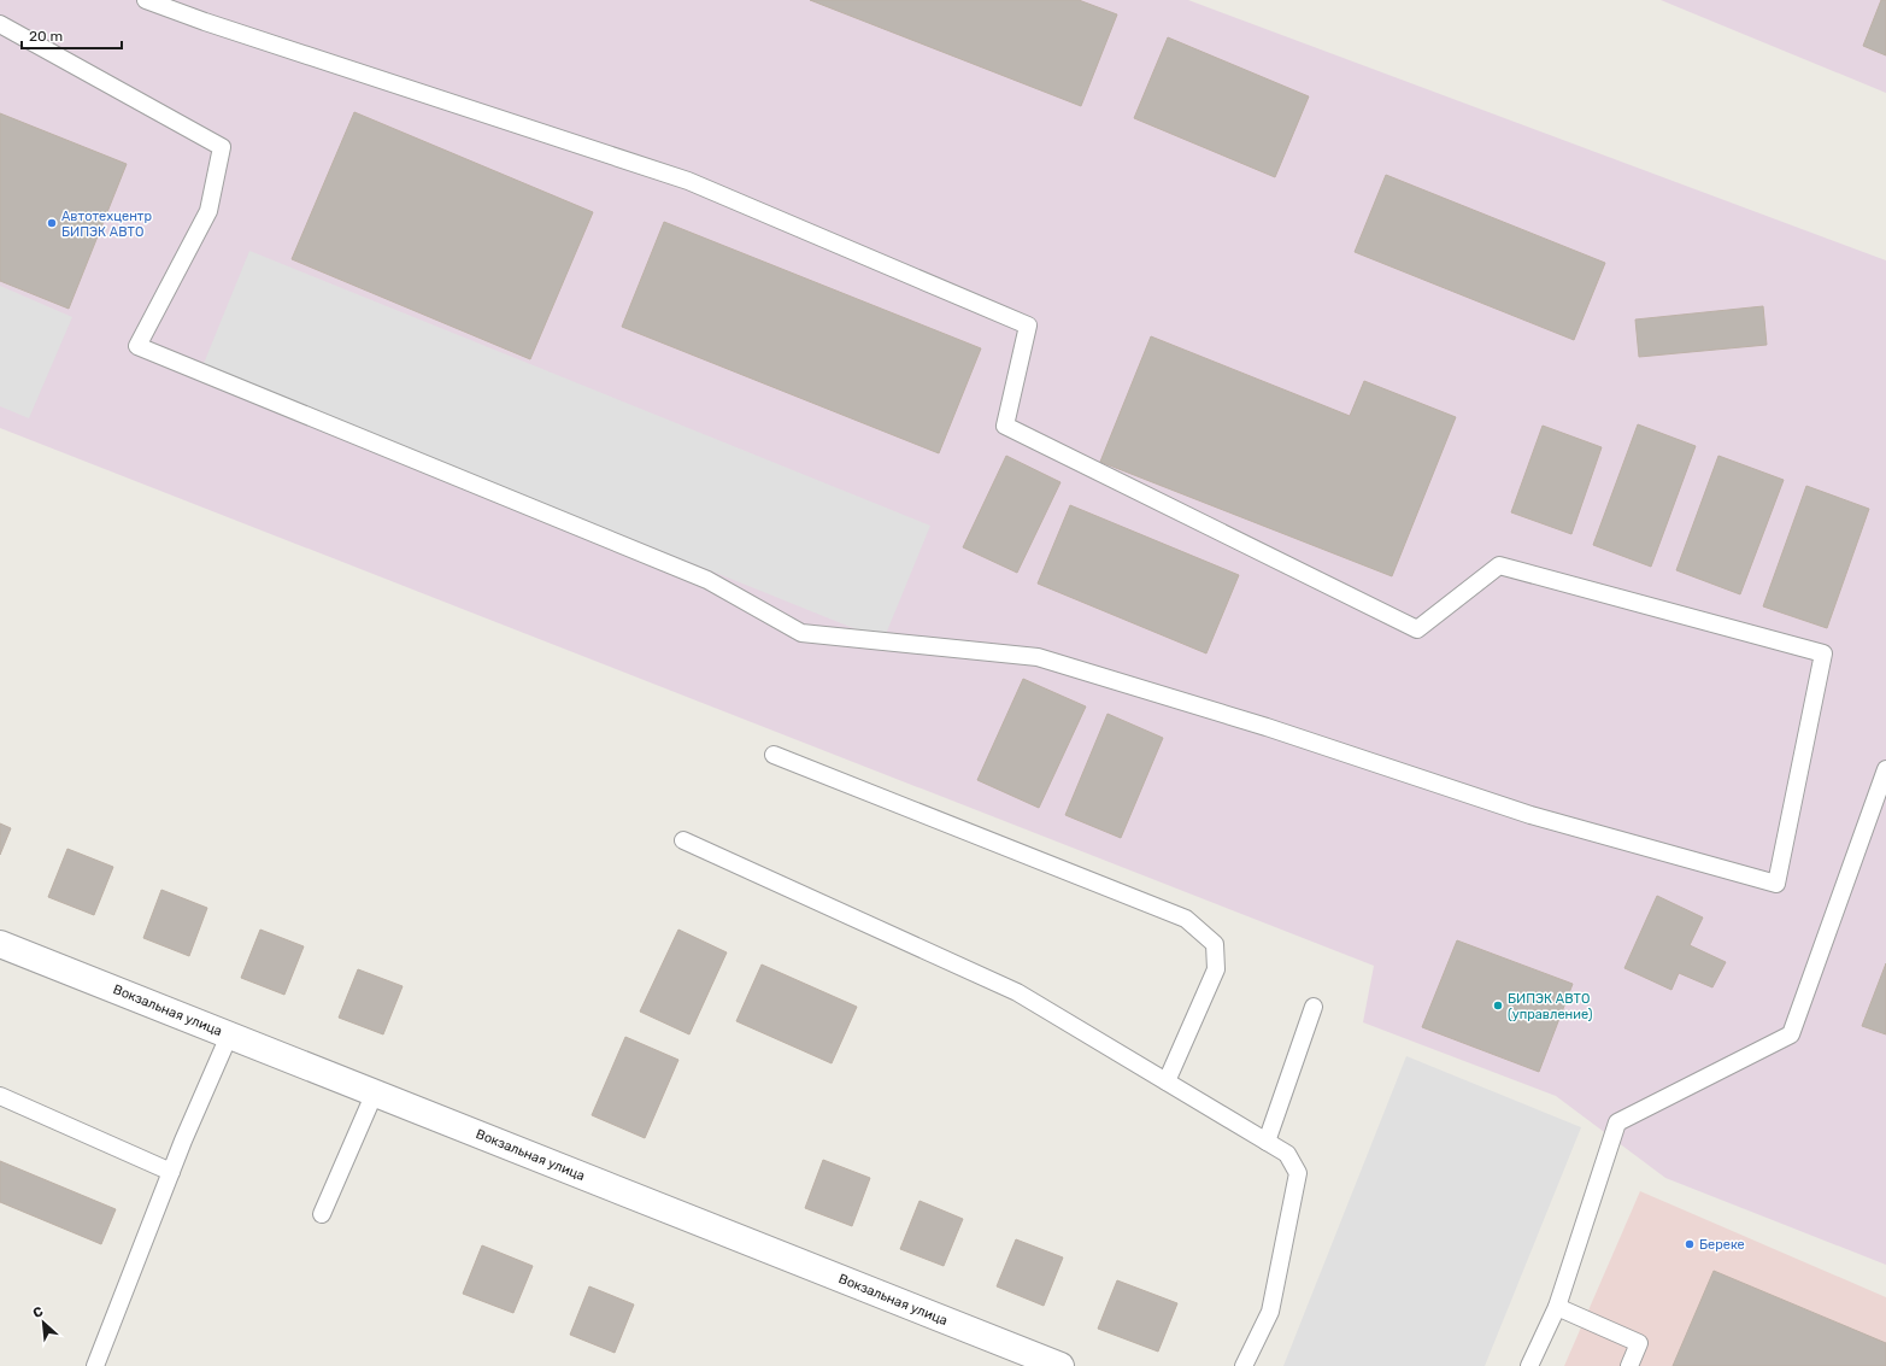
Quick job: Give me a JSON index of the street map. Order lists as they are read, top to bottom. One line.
{"streets":{"street":["Вокзальная улица"]},"places":["Автотехцентр БИПЭК АВТО","БИПЭК АВТО (управление)","Береке"],"scale_bar":"20 m","north":"top left"}
